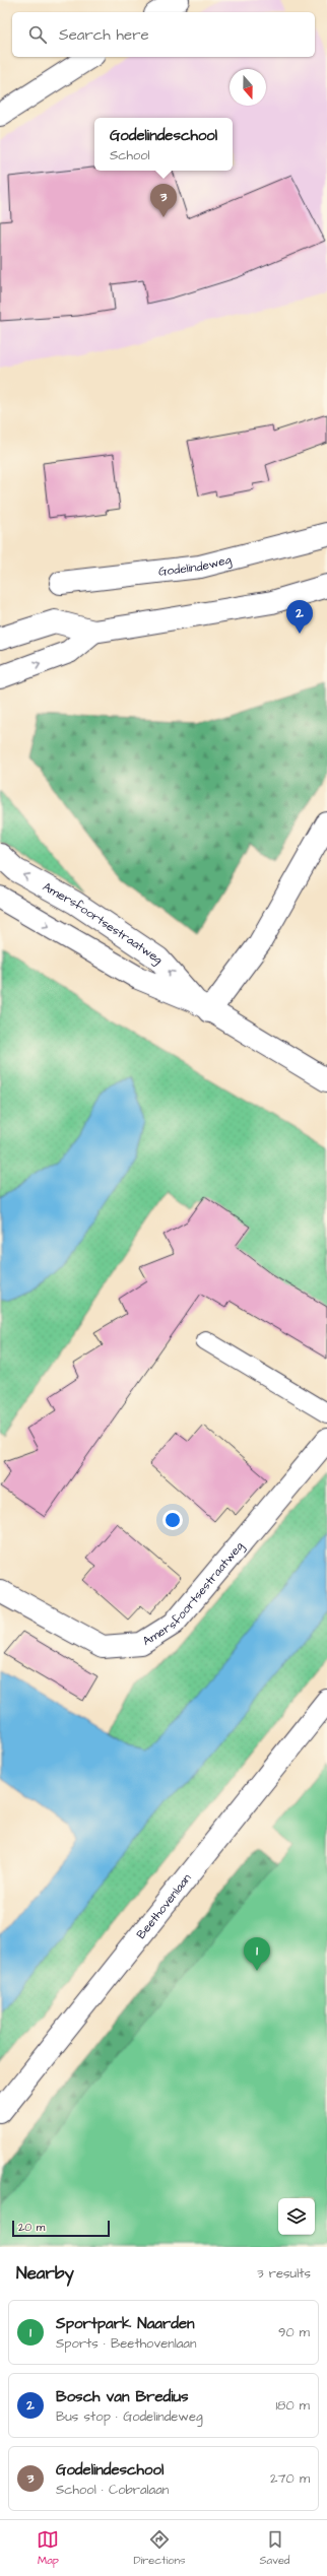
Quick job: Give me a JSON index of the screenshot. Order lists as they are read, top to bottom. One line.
{"streets":{"street":["Godelindeweg","Amersfoortsestraatweg","Beethovenlaan"]},"scale_bar":"20 m","north":"bottom","page":{"search":"Search here","popup":["Godelindeschool","School"],"pins":["3","2","1"],"scale":"20 m","heading":["Nearby","3 results"],"list":[{"mark":"1","name":"Sportpark Naarden","note":"Sports · Beethovenlaan","value":"90 m"},{"mark":"2","name":"Bosch van Bredius","note":"Bus stop · Godelindeweg","value":"180 m"},{"mark":"3","name":"Godelindeschool","note":"School · Cobralaan","value":"270 m"}],"nav":["Map","Directions","Saved"]}}
